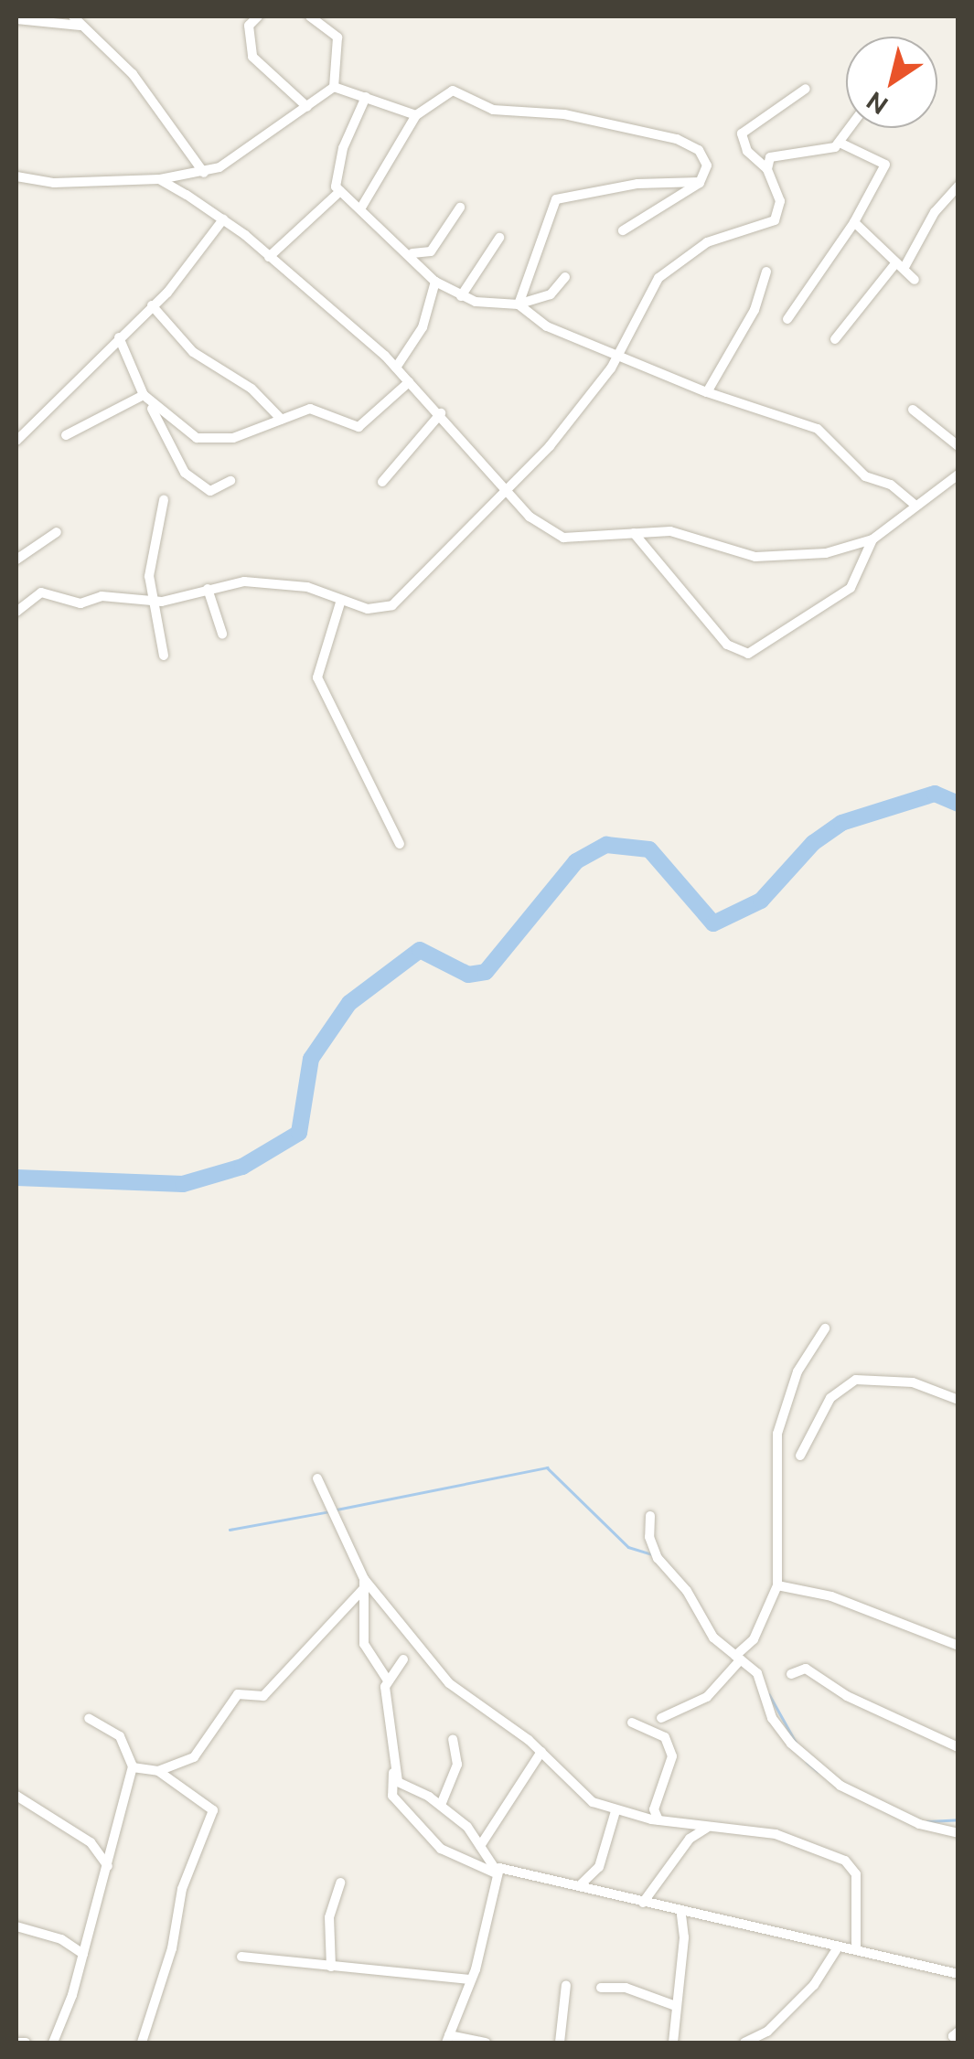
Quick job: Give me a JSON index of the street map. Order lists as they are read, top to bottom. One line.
{"north":"bottom left"}
